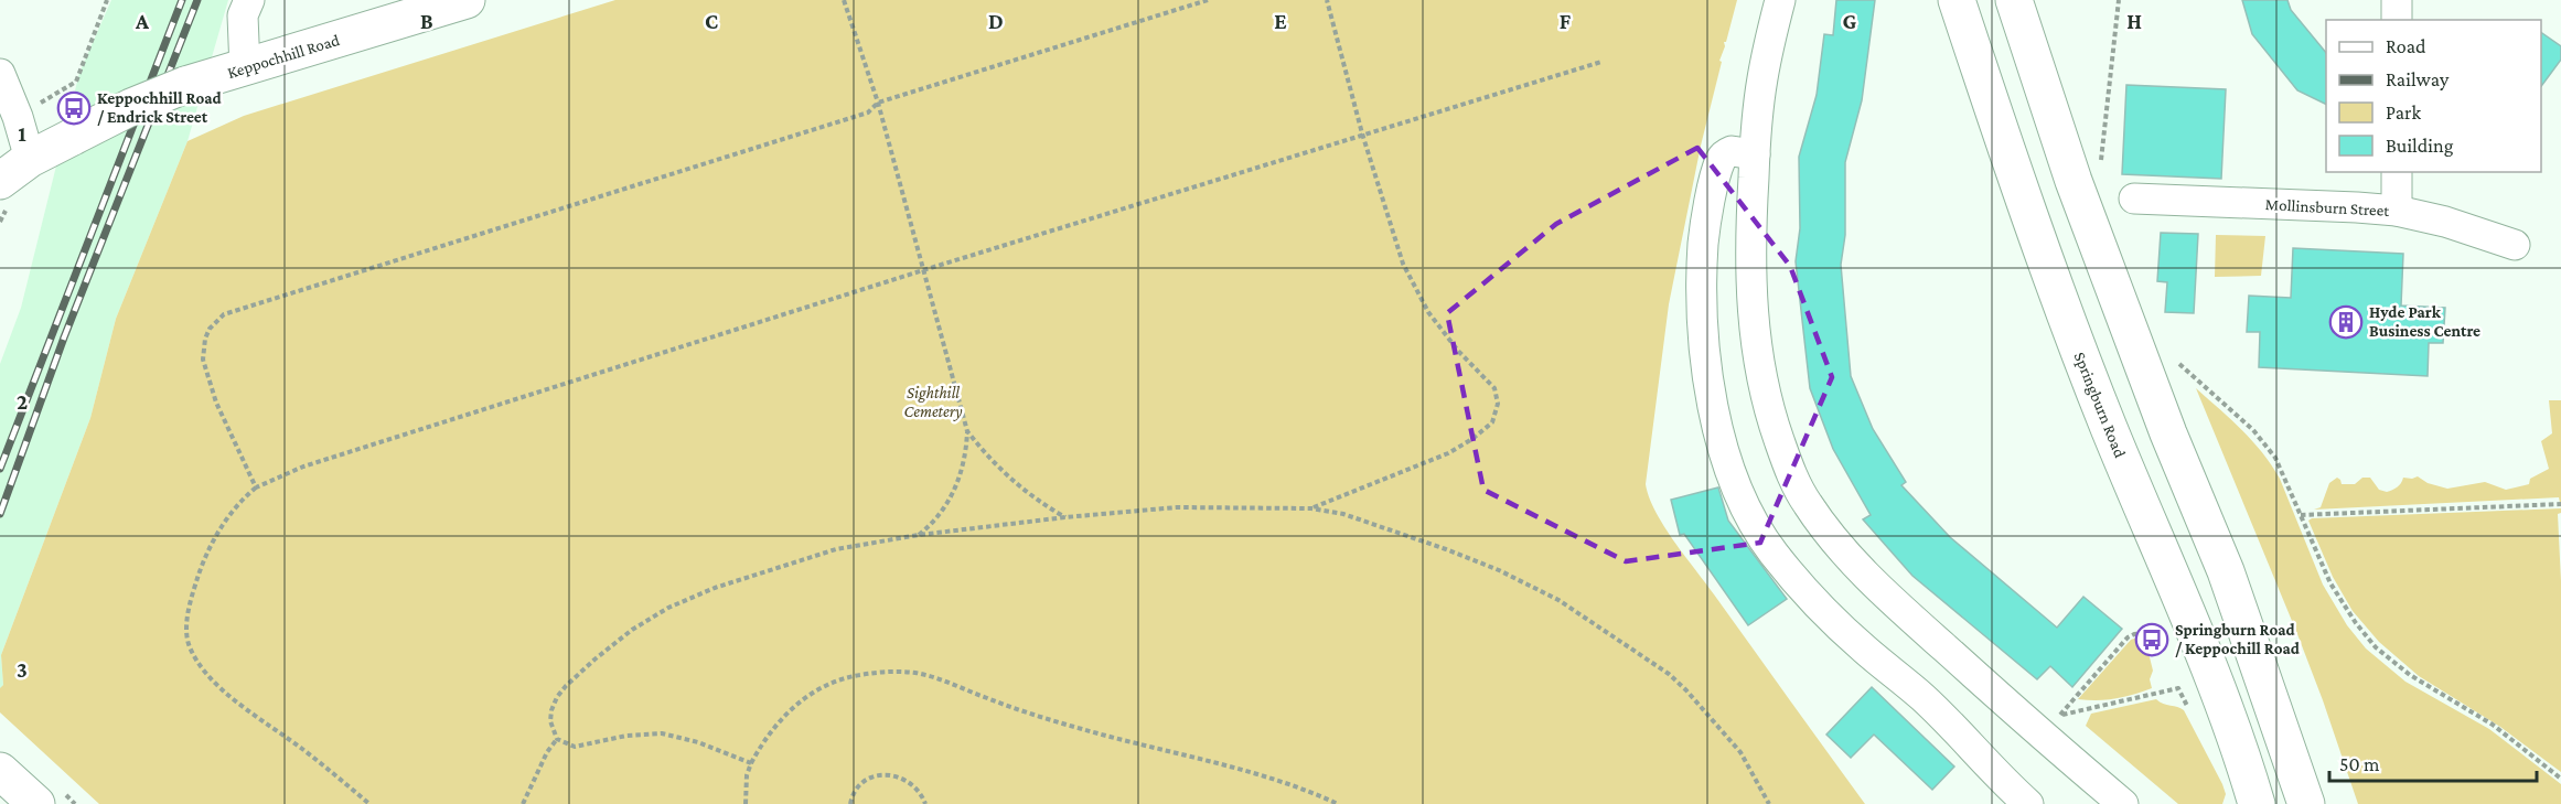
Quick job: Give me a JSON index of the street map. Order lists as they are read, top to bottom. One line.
{"streets":{"main road":["Keppochhill Road","Springburn Road"],"street":["Mollinsburn Street"]},"parks":["Sighthill Cemetery"],"places":{"bus stop":["Keppochhill Road / Endrick Street","Springburn Road / Keppochill Road"],"building":["Hyde Park Business Centre"]},"legend":["Road","Railway","Park","Building"],"scale_bar":"50 m","grid":{"columns":["A","B","C","D","E","F","G","H"],"rows":["1","2","3"]}}
